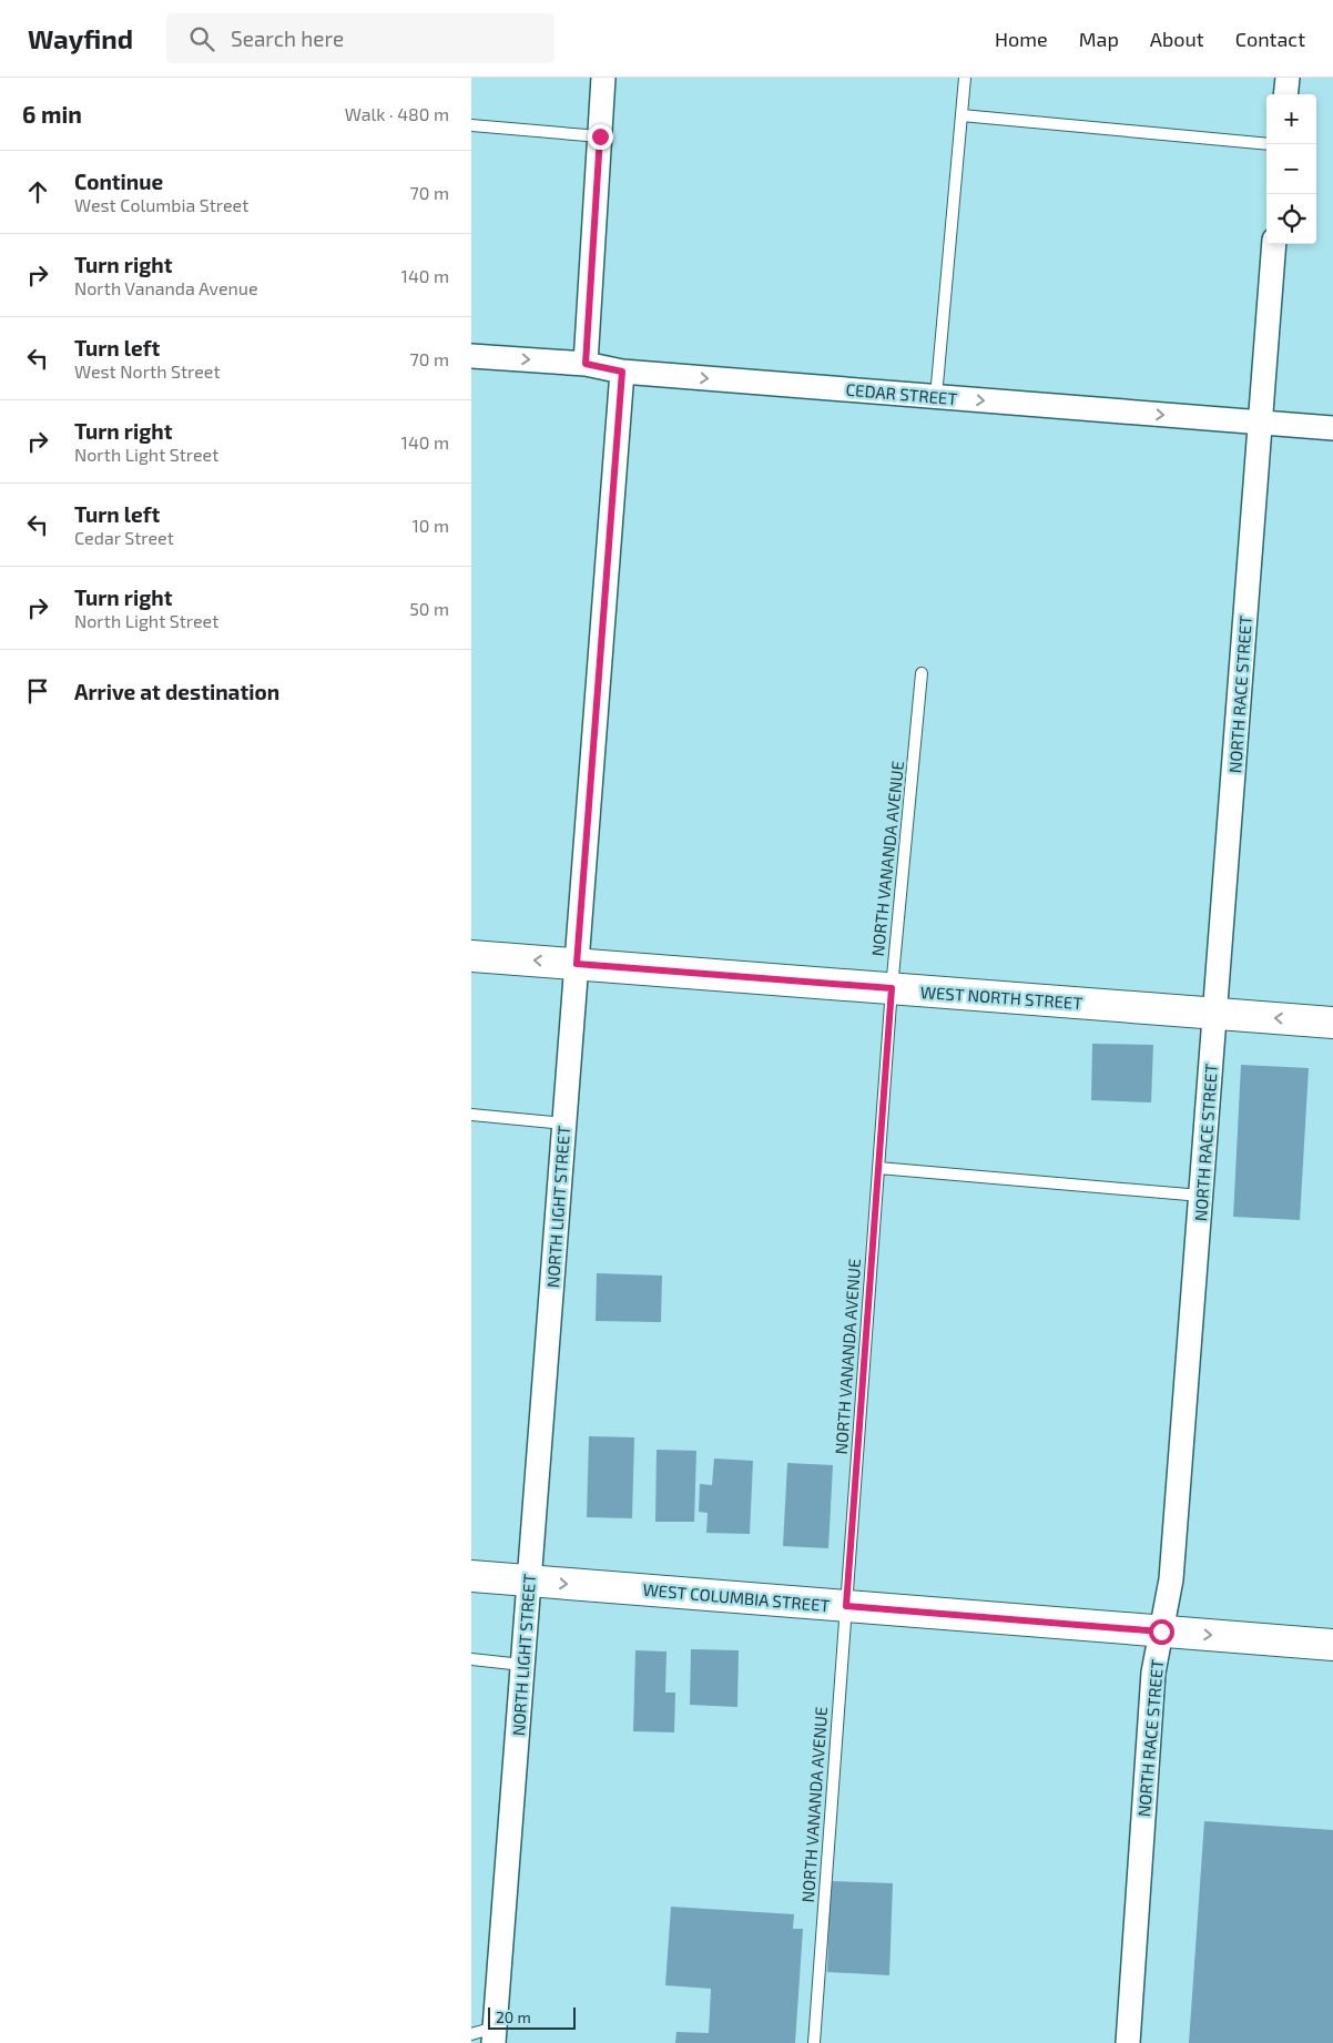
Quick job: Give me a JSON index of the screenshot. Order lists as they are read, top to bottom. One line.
{"streets":{"main road":["WEST NORTH STREET","WEST COLUMBIA STREET"],"street":["CEDAR STREET","NORTH RACE STREET","NORTH LIGHT STREET"],"lane":["NORTH VANANDA AVENUE"]},"crossings":[["CEDAR STREET","NORTH RACE STREET"],["CEDAR STREET","NORTH LIGHT STREET"],["NORTH RACE STREET","WEST NORTH STREET"],["NORTH RACE STREET","WEST COLUMBIA STREET"],["NORTH VANANDA AVENUE","WEST NORTH STREET"],["NORTH VANANDA AVENUE","WEST COLUMBIA STREET"],["WEST NORTH STREET","NORTH LIGHT STREET"],["NORTH LIGHT STREET","WEST COLUMBIA STREET"]],"one_way":["CEDAR STREET","WEST COLUMBIA STREET"],"scale_bar":"20 m","page":{"header":"Wayfind","search":"Search here","nav":["Home","Map","About","Contact"],"heading":["6 min","Walk · 480 m"],"map_buttons":["+","−"],"list":[["Continue","West Columbia Street","70 m"],["Turn right","North Vananda Avenue","140 m"],["Turn left","West North Street","70 m"],["Turn right","North Light Street","140 m"],["Turn left","Cedar Street","10 m"],["Turn right","North Light Street","50 m"],"Arrive at destination"],"scale":"20 m"}}
